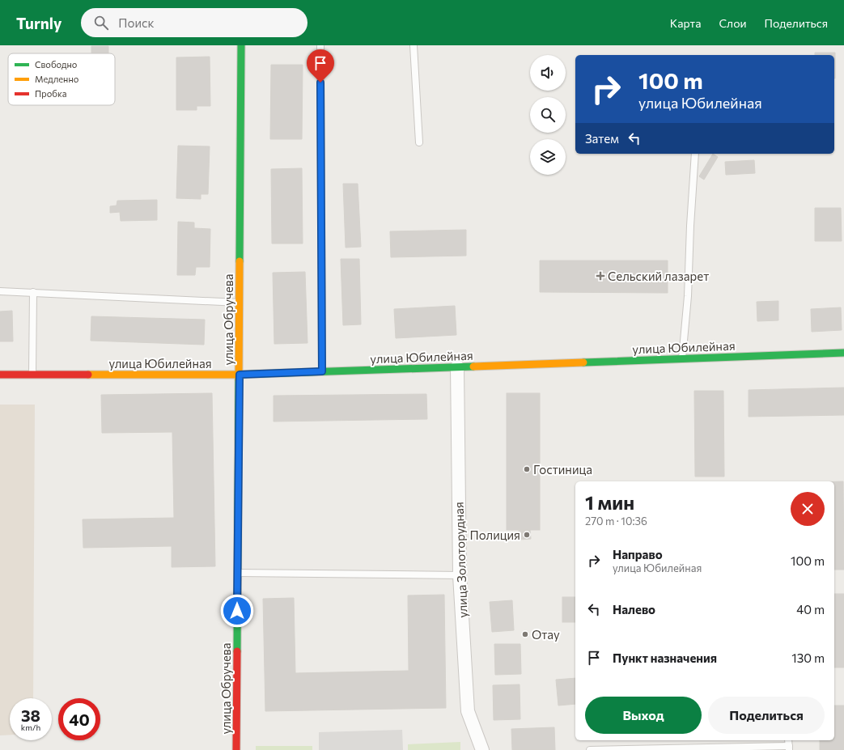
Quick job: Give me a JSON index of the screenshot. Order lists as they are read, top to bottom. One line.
{"streets":{"street":["улица Обручева","улица Юбилейная","улица Золоторудная"]},"crossings":[["улица Обручева","улица Юбилейная"],["улица Юбилейная","улица Золоторудная"]],"places":{"health":["Сельский лазарет"],"other":["Гостиница","Полиция","Отау"]},"legend":["Свободно","Медленно","Пробка"],"page":{"header":"Turnly","search":"Поиск","nav":["Карта","Слои","Поделиться"],"turn":["100 m","улица Юбилейная"],"then":"Затем","heading":["1 мин","270 m · 10:36"],"list":[{"name":"Направо","note":"улица Юбилейная","value":"100 m"},{"name":"Налево","value":"40 m"},{"name":"Пункт назначения","value":"130 m"}],"buttons":["Выход","Поделиться"],"speed":"38 km/h","limit":"40"}}
